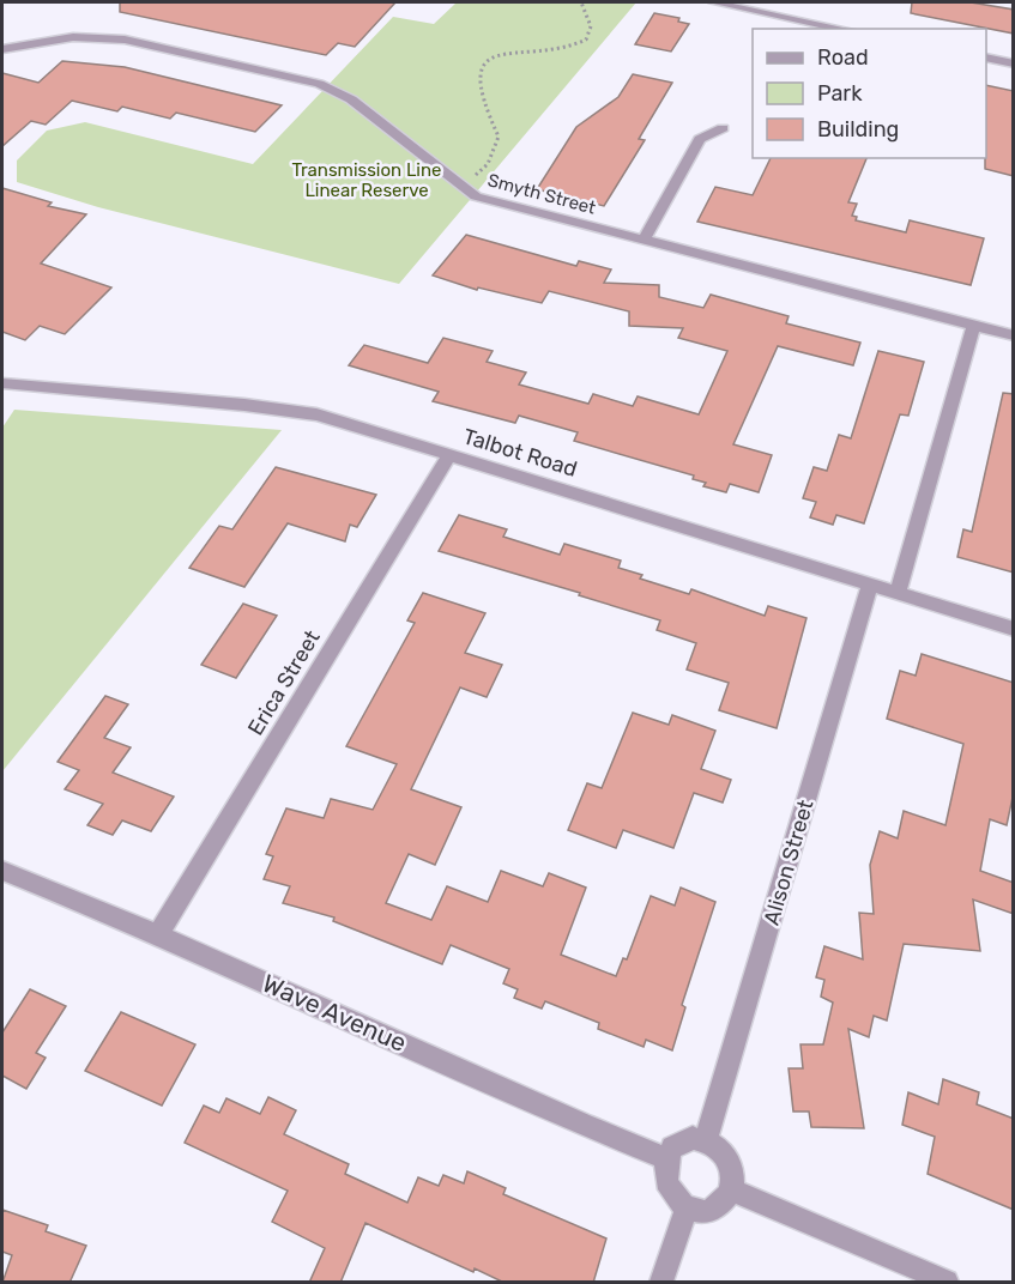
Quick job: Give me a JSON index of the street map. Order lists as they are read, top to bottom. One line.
{"streets":{"street":["Smyth Street","Talbot Road","Erica Street","Alison Street","Wave Avenue"]},"crossings":[["Talbot Road","Erica Street"],["Talbot Road","Alison Street"],["Erica Street","Wave Avenue"],["Alison Street","Wave Avenue"]],"parks":["Transmission Line Linear Reserve"],"legend":["Road","Park","Building"]}
